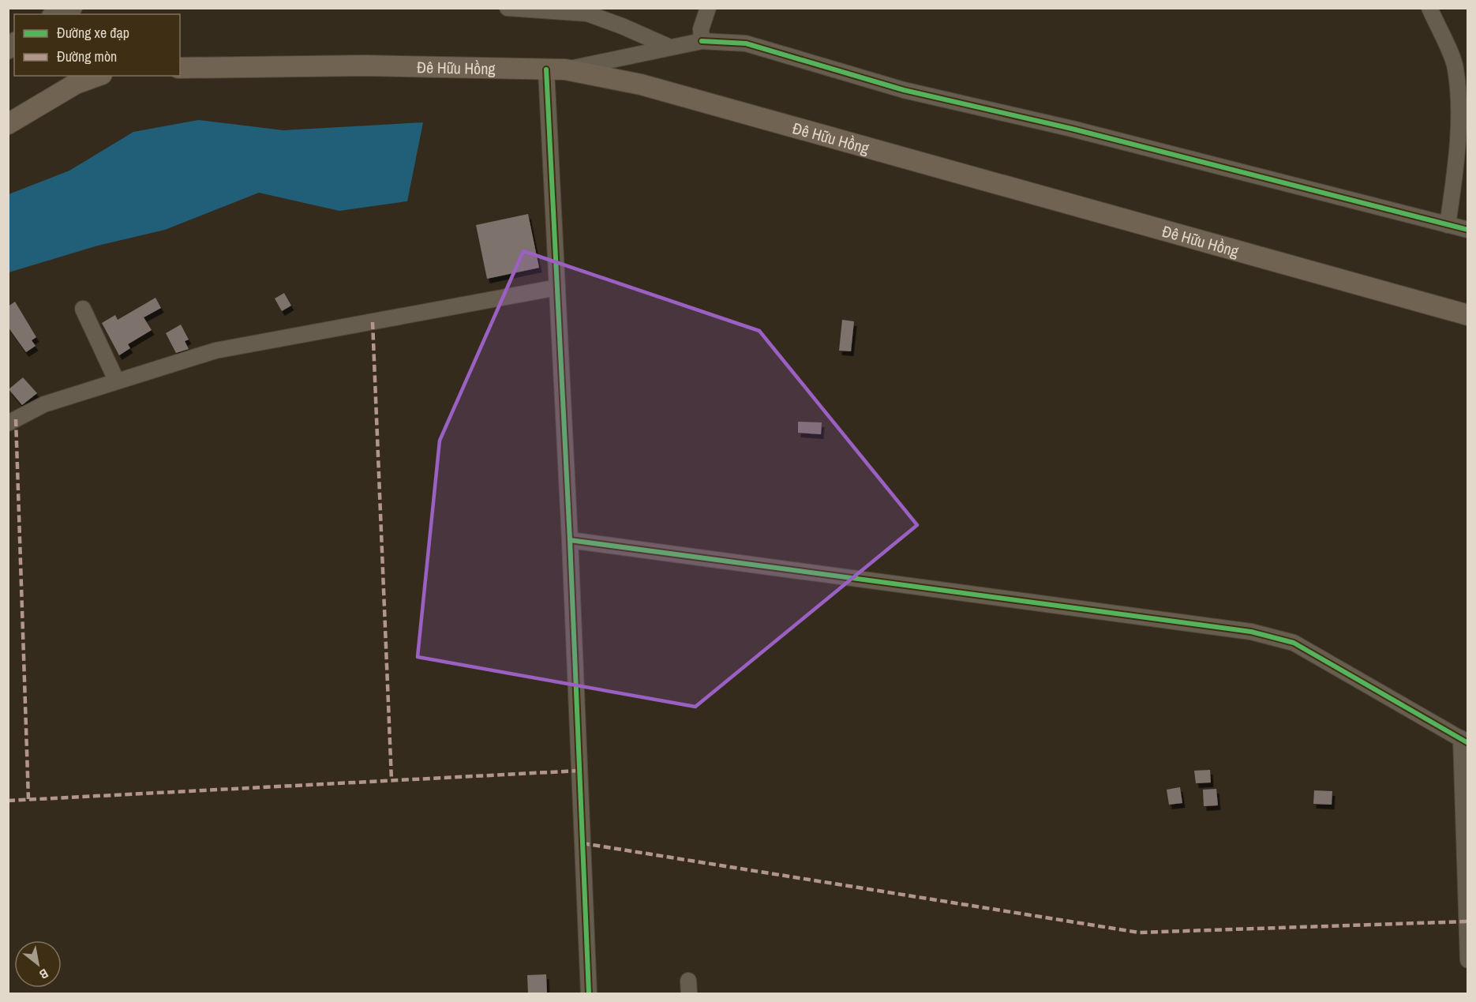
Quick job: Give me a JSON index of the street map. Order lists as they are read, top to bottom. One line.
{"streets":{"main road":["Đê Hữu Hồng"]},"legend":["Đường xe đạp","Đường mòn"],"north":"bottom right"}
